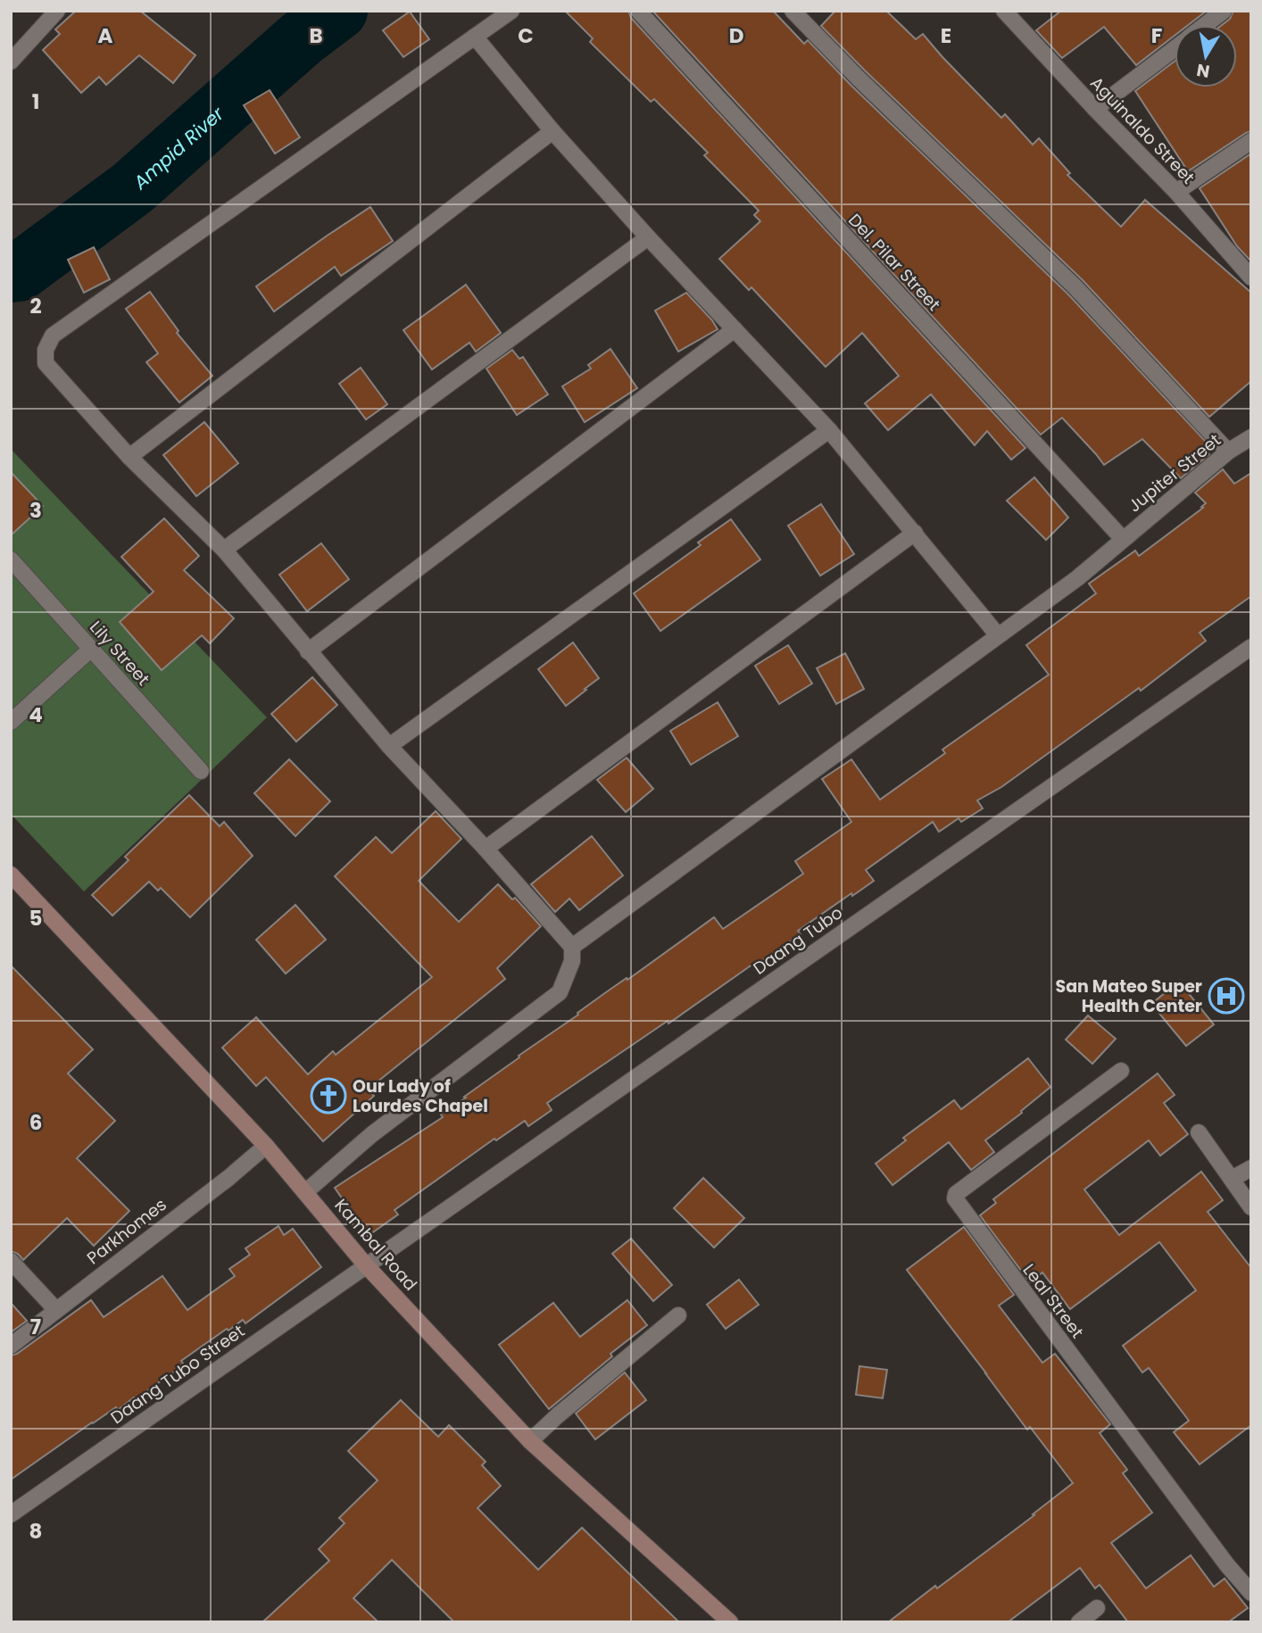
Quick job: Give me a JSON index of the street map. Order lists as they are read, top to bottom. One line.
{"streets":{"main road":["Kambal Road"],"street":["Aguinaldo Street","Del. Pilar Street","Jupiter Street","Lily Street","Daang Tubo","Parkhomes","Leal Street","Daang Tubo Street"]},"crossings":[["Del. Pilar Street","Jupiter Street"],["Daang Tubo","Kambal Road"],["Daang Tubo","Daang Tubo Street"],["Parkhomes","Kambal Road"],["Kambal Road","Daang Tubo Street"]],"water":["Ampid River"],"places":{"hospital":["San Mateo Super Health Center"],"church":["Our Lady of Lourdes Chapel"]},"north":"bottom","grid":{"columns":["A","B","C","D","E","F"],"rows":["1","2","3","4","5","6","7","8"]}}
